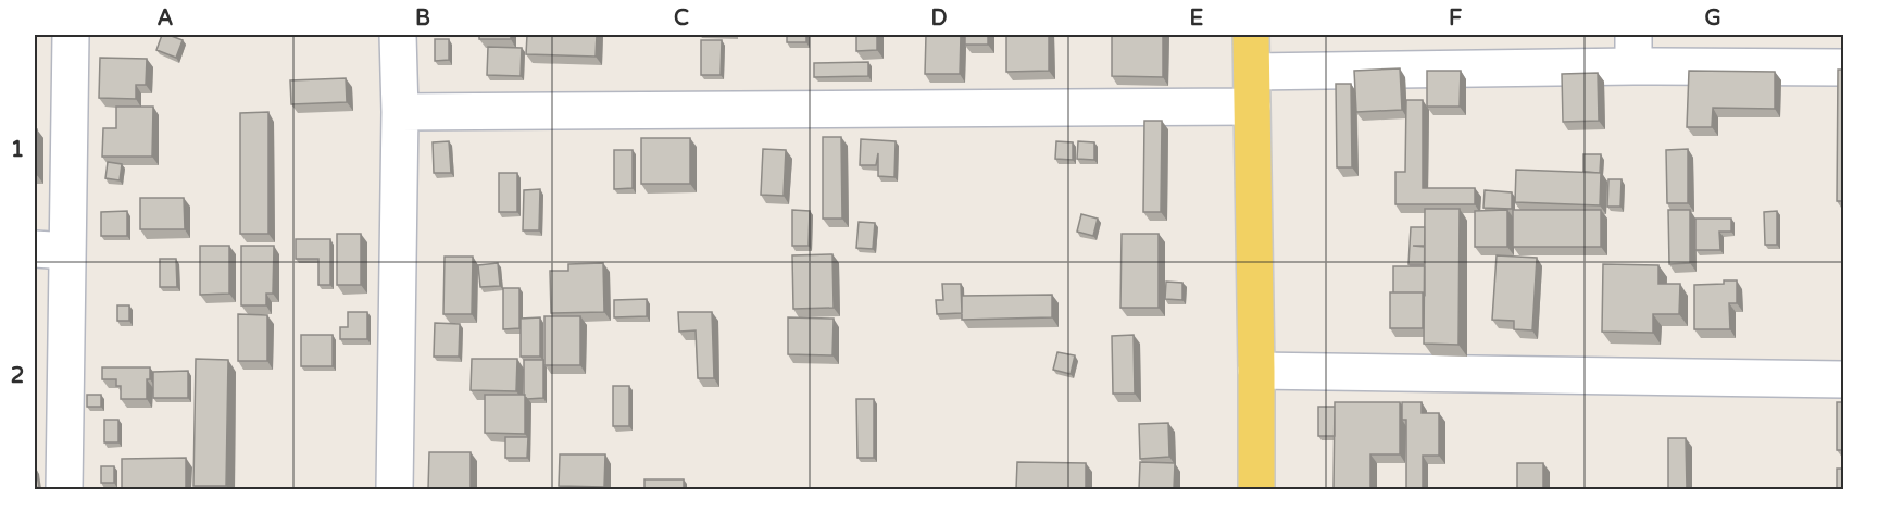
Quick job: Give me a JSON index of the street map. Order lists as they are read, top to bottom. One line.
{"grid":{"columns":["A","B","C","D","E","F","G"],"rows":["1","2"]}}
